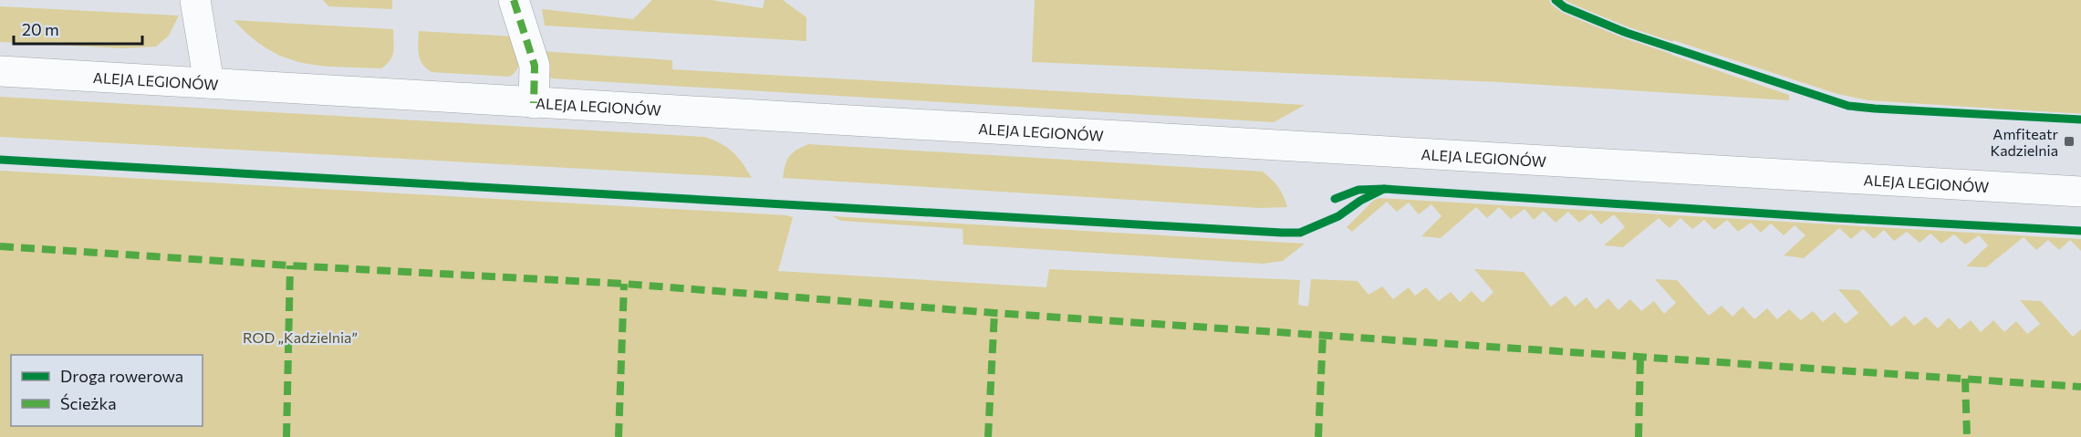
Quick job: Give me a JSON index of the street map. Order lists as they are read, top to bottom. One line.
{"streets":{"street":["ALEJA LEGIONÓW"]},"parks":["ROD „Kadzielnia”"],"places":{"transit":["Amfiteatr Kadzielnia"]},"legend":["Droga rowerowa","Ścieżka"],"scale_bar":"20 m"}
